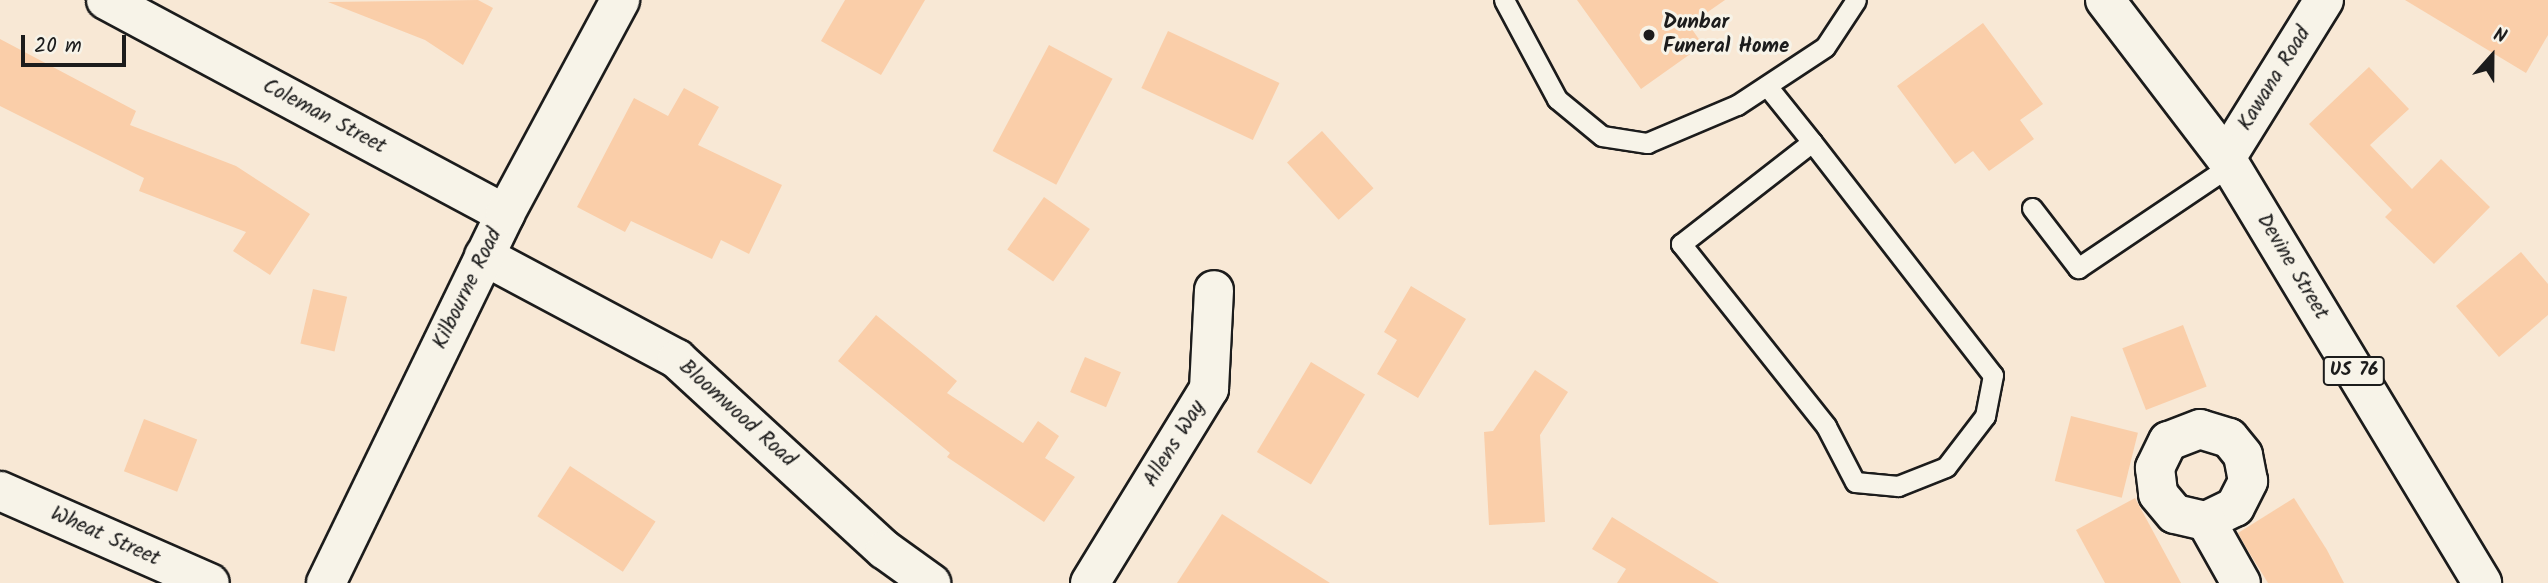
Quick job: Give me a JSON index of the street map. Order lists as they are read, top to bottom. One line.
{"streets":{"street":["Kawana Road","Coleman Street","Devine Street","Kilbourne Road","US 76","Bloomwood Road","Allens Way","Wheat Street"]},"crossings":[["Kawana Road","Devine Street"],["Coleman Street","Kilbourne Road"],["Kilbourne Road","Bloomwood Road"]],"places":["Dunbar Funeral Home"],"scale_bar":"20 m","north":"top"}
